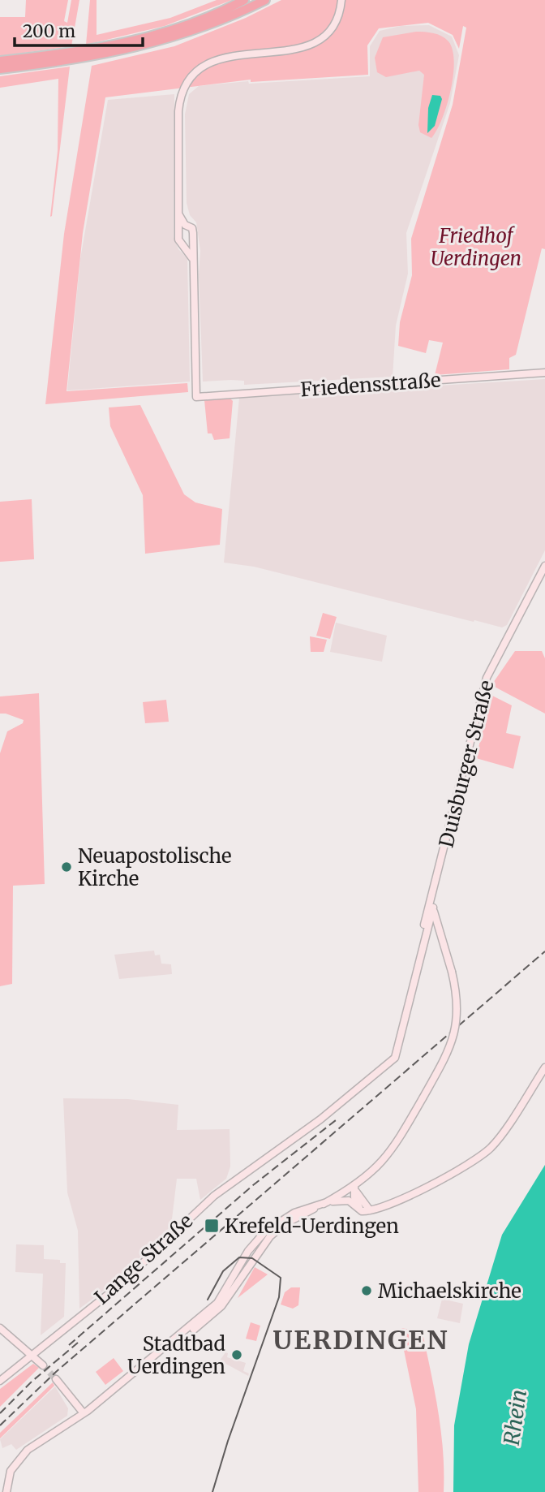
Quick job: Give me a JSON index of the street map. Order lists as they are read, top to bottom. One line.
{"streets":{"main road":["Friedensstraße","Duisburger Straße","Lange Straße"]},"crossings":[["Duisburger Straße","Lange Straße"]],"districts":["UERDINGEN"],"water":["Rhein"],"parks":["Friedhof Uerdingen"],"places":{"other":["Neuapostolische Kirche","Michaelskirche","Stadtbad Uerdingen"],"transit":["Krefeld-Uerdingen"]},"scale_bar":"200 m"}
